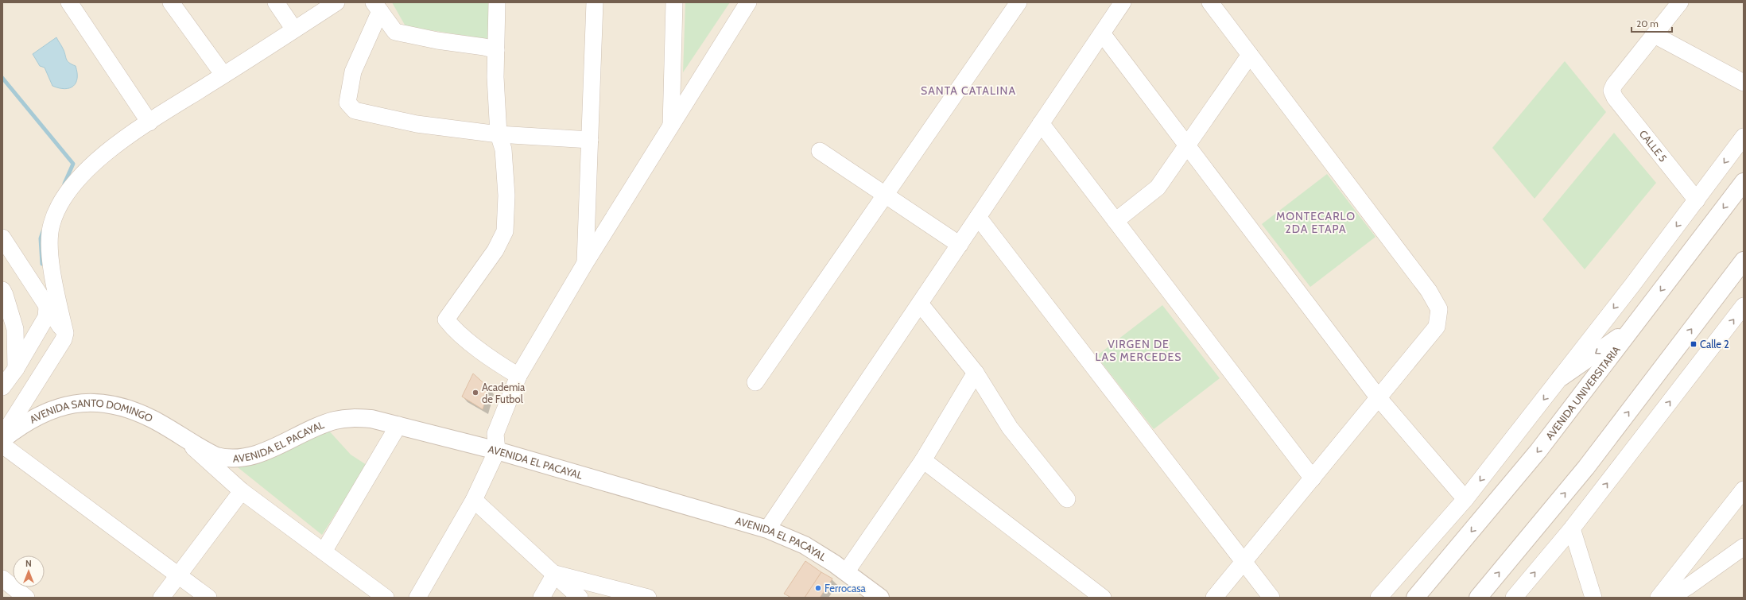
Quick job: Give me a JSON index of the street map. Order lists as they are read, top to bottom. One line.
{"streets":{"street":["CALLE 5","AVENIDA UNIVERSITARIA","AVENIDA SANTO DOMINGO","AVENIDA EL PACAYAL"]},"crossings":[["AVENIDA SANTO DOMINGO","AVENIDA EL PACAYAL"]],"districts":["SANTA CATALINA","MONTECARLO 2DA ETAPA","VIRGEN DE LAS MERCEDES"],"places":{"transit":["Calle 2"],"other":["Academia de Futbol","Ferrocasa"]},"scale_bar":"20 m","north":"top"}
